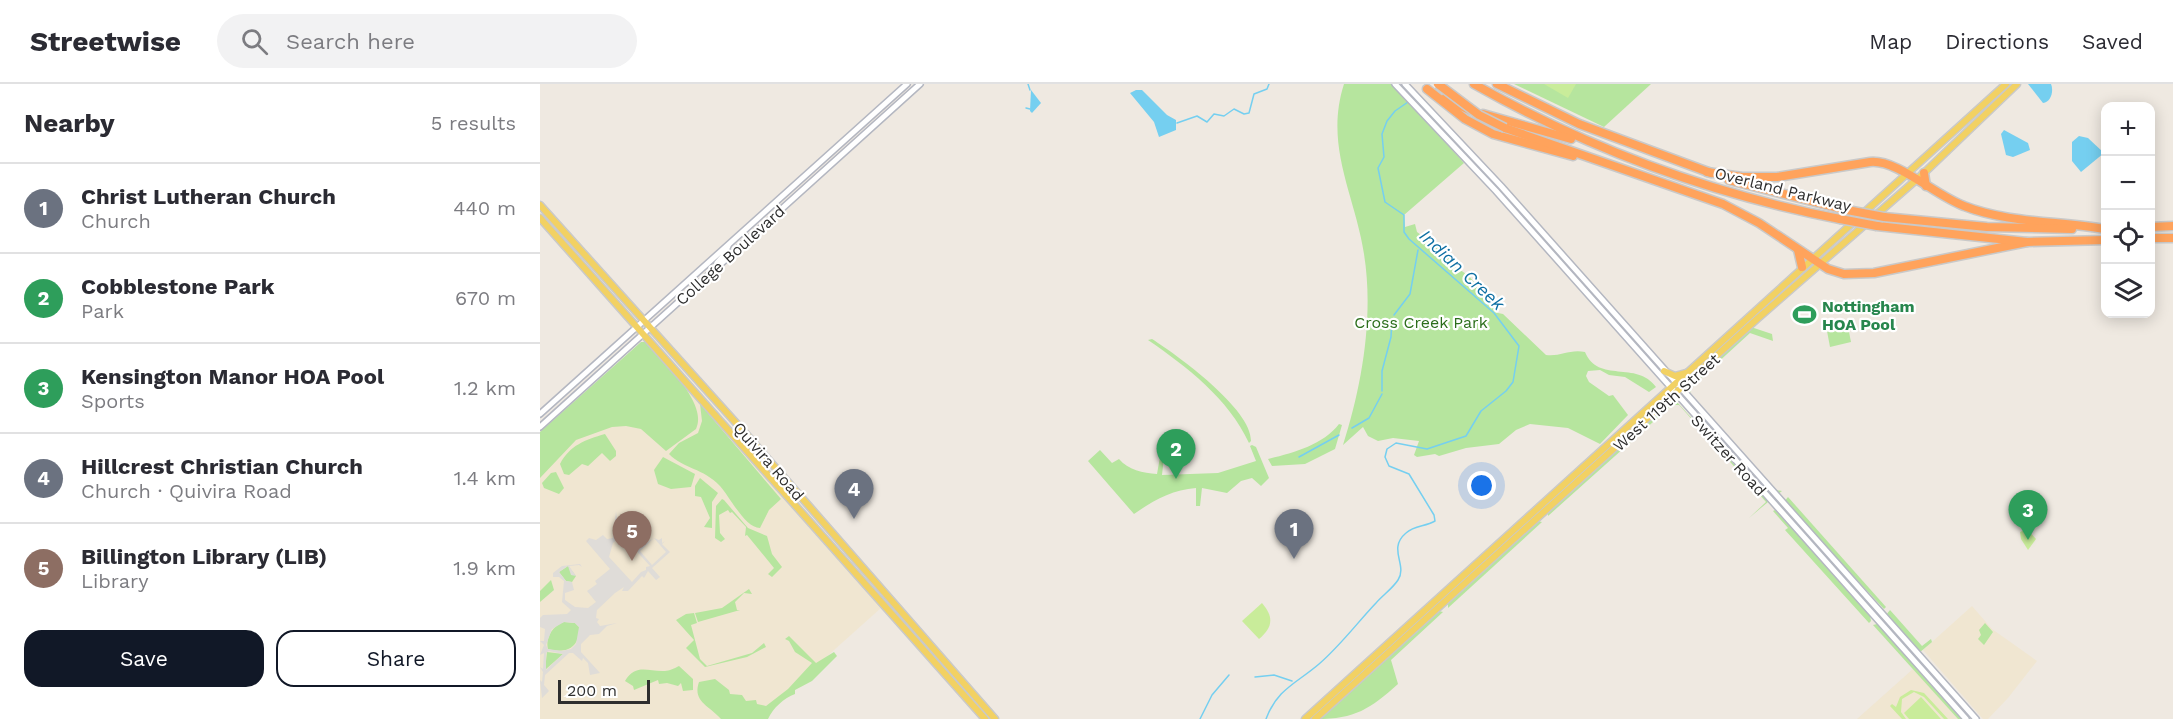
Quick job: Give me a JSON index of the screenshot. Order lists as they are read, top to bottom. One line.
{"streets":{"highway":["Overland Parkway"],"main road":["College Boulevard","West 119th Street","Switzer Road","Quivira Road"]},"crossings":[["College Boulevard","Quivira Road"],["West 119th Street","Switzer Road"]],"water":["Indian Creek"],"parks":["Cross Creek Park"],"places":{"sports":["Nottingham HOA Pool"]},"scale_bar":"200 m","page":{"header":"Streetwise","search":"Search here","nav":["Map","Directions","Saved"],"heading":["Nearby","5 results"],"map_buttons":["+","−"],"list":[{"mark":"1","name":"Christ Lutheran Church","note":"Church","value":"440 m"},{"mark":"2","name":"Cobblestone Park","note":"Park","value":"670 m"},{"mark":"3","name":"Kensington Manor HOA Pool","note":"Sports","value":"1.2 km"},{"mark":"4","name":"Hillcrest Christian Church","note":"Church · Quivira Road","value":"1.4 km"},{"mark":"5","name":"Billington Library (LIB)","note":"Library","value":"1.9 km"}],"pins":["2","4","3","1","5"],"buttons":["Save","Share"],"scale":"200 m"}}
